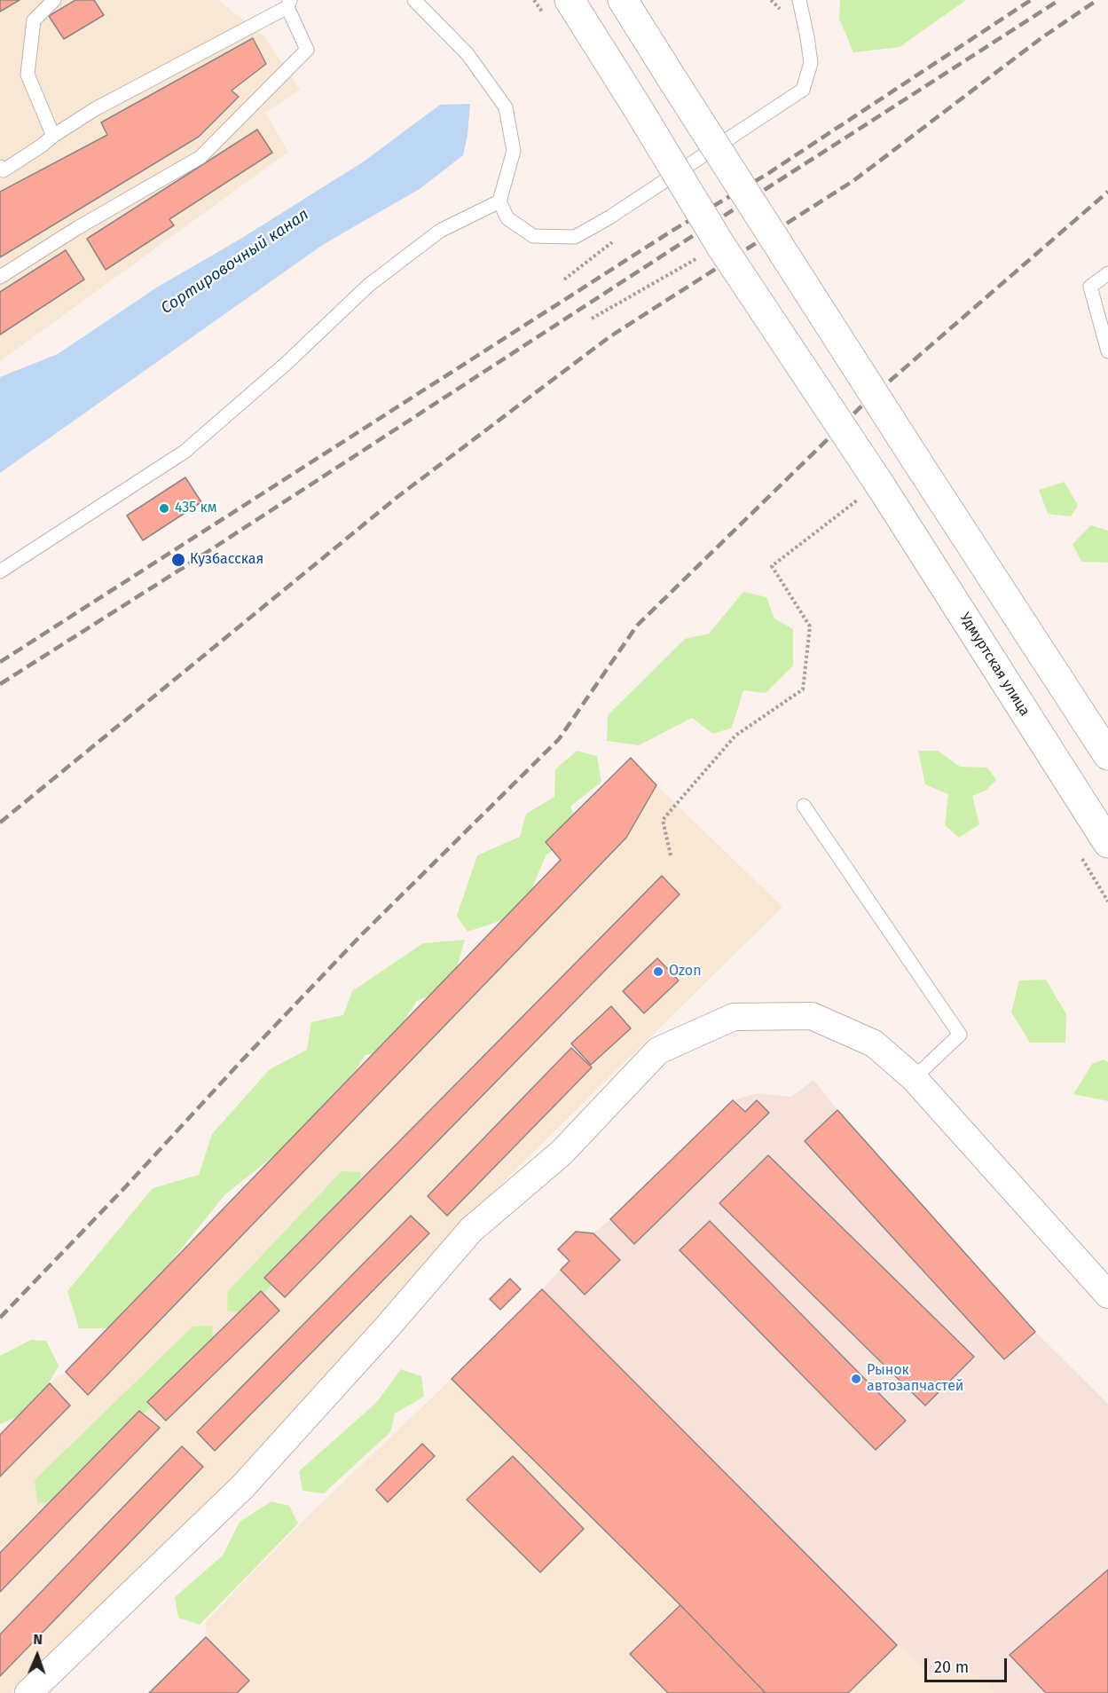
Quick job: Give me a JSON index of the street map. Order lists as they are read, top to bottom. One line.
{"streets":{"main road":["Удмуртская улица"]},"water":["Сортировочный канал"],"places":["435 км","Кузбасская","Ozon","Рынок автозапчастей"],"scale_bar":"20 m","north":"top"}
